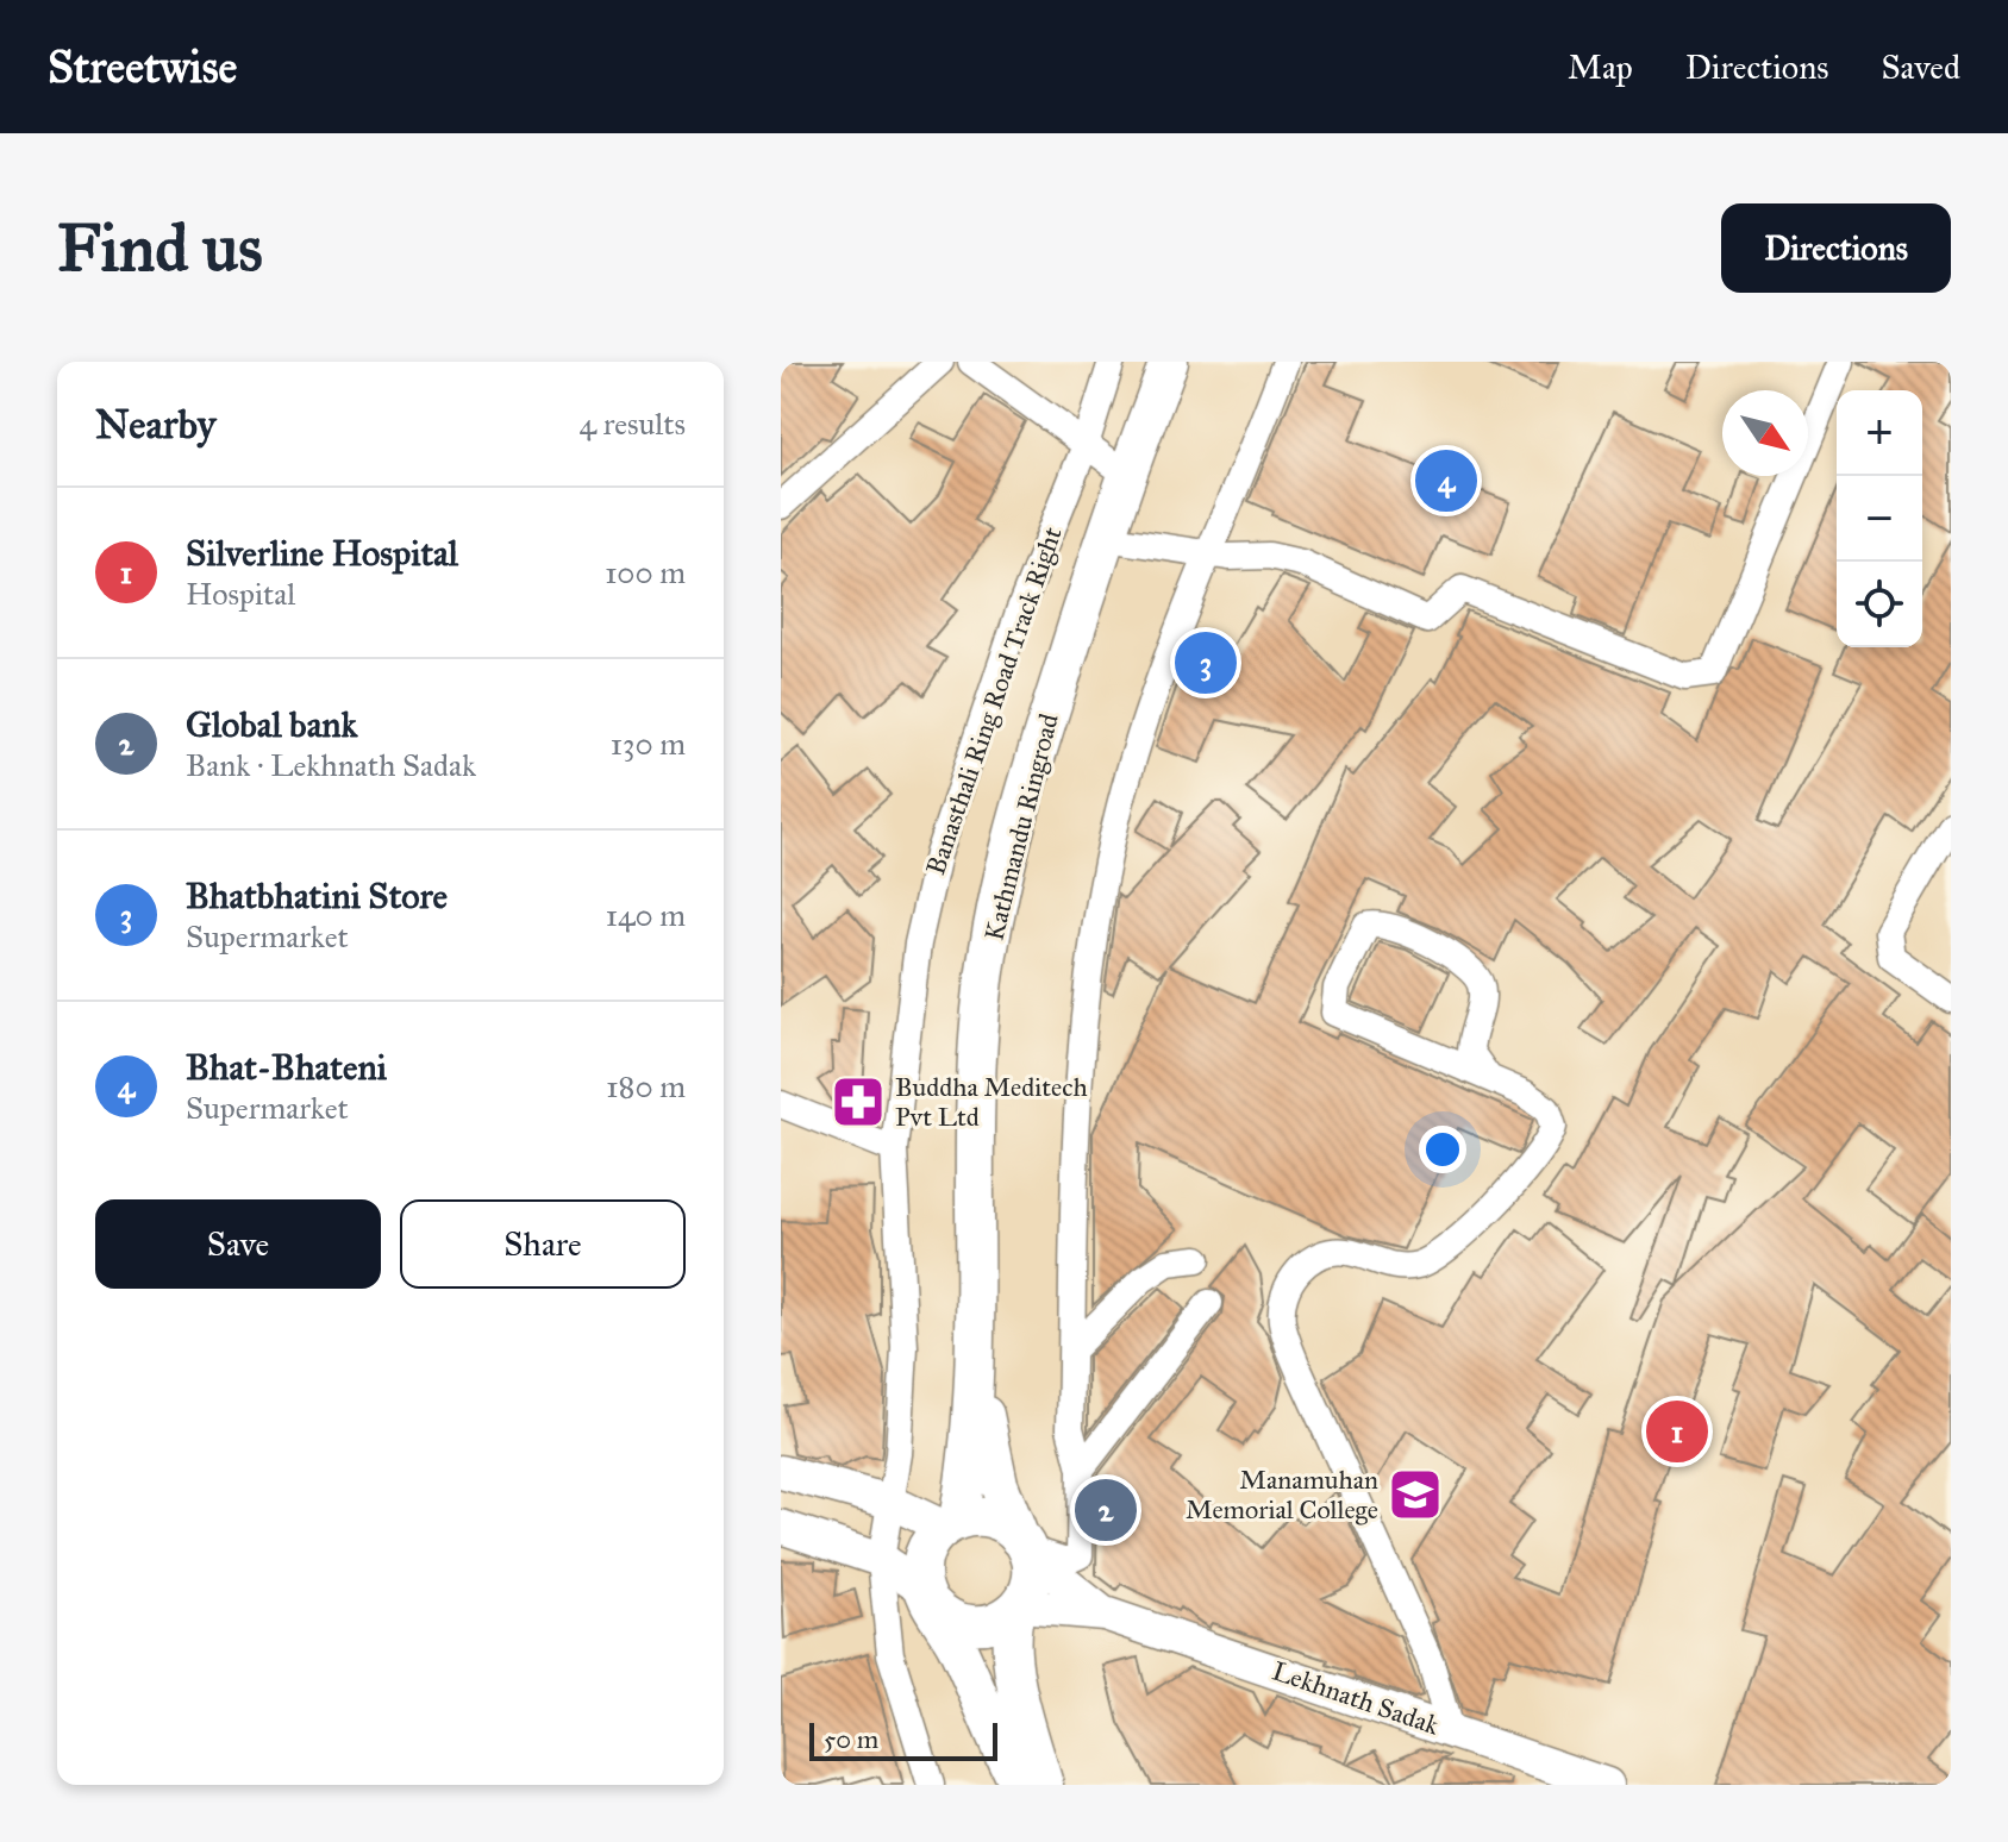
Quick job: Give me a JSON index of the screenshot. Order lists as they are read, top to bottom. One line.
{"streets":{"highway":["Kathmandu Ringroad"],"main road":["Lekhnath Sadak"],"street":["Banasthali Ring Road Track Right"]},"crossings":[["Kathmandu Ringroad","Lekhnath Sadak"]],"places":{"pharmacy":["Buddha Meditech Pvt Ltd"],"school or university":["Manamuhan Memorial College"]},"scale_bar":"50 m","north":"bottom right","page":{"header":"Streetwise","nav":["Map","Directions","Saved"],"buttons":["Directions",["Save","Share"]],"title":"Find us","heading":["Nearby","4 results"],"map_buttons":["+","−"],"pins":["4","3","1","2"],"list":[{"mark":"1","name":"Silverline Hospital","note":"Hospital","value":"100 m"},{"mark":"2","name":"Global bank","note":"Bank · Lekhnath Sadak","value":"130 m"},{"mark":"3","name":"Bhatbhatini Store","note":"Supermarket","value":"140 m"},{"mark":"4","name":"Bhat-Bhateni","note":"Supermarket","value":"180 m"}],"scale":"50 m"}}
